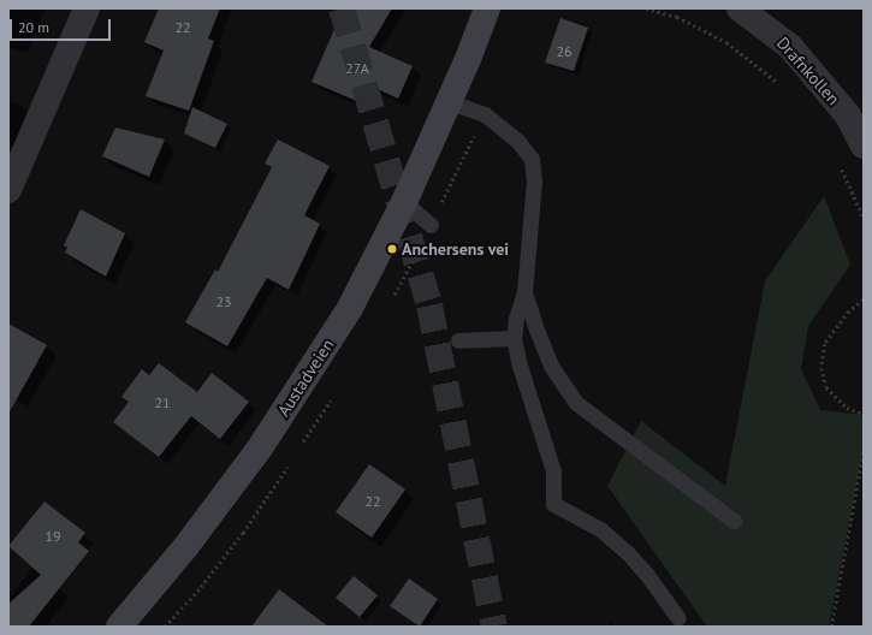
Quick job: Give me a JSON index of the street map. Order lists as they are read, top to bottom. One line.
{"streets":{"main road":["Austadveien"],"street":["Drafnkollen"]},"places":["Anchersens vei"],"house_numbers":["22","26","27A","23","21","22","19"],"scale_bar":"20 m"}
